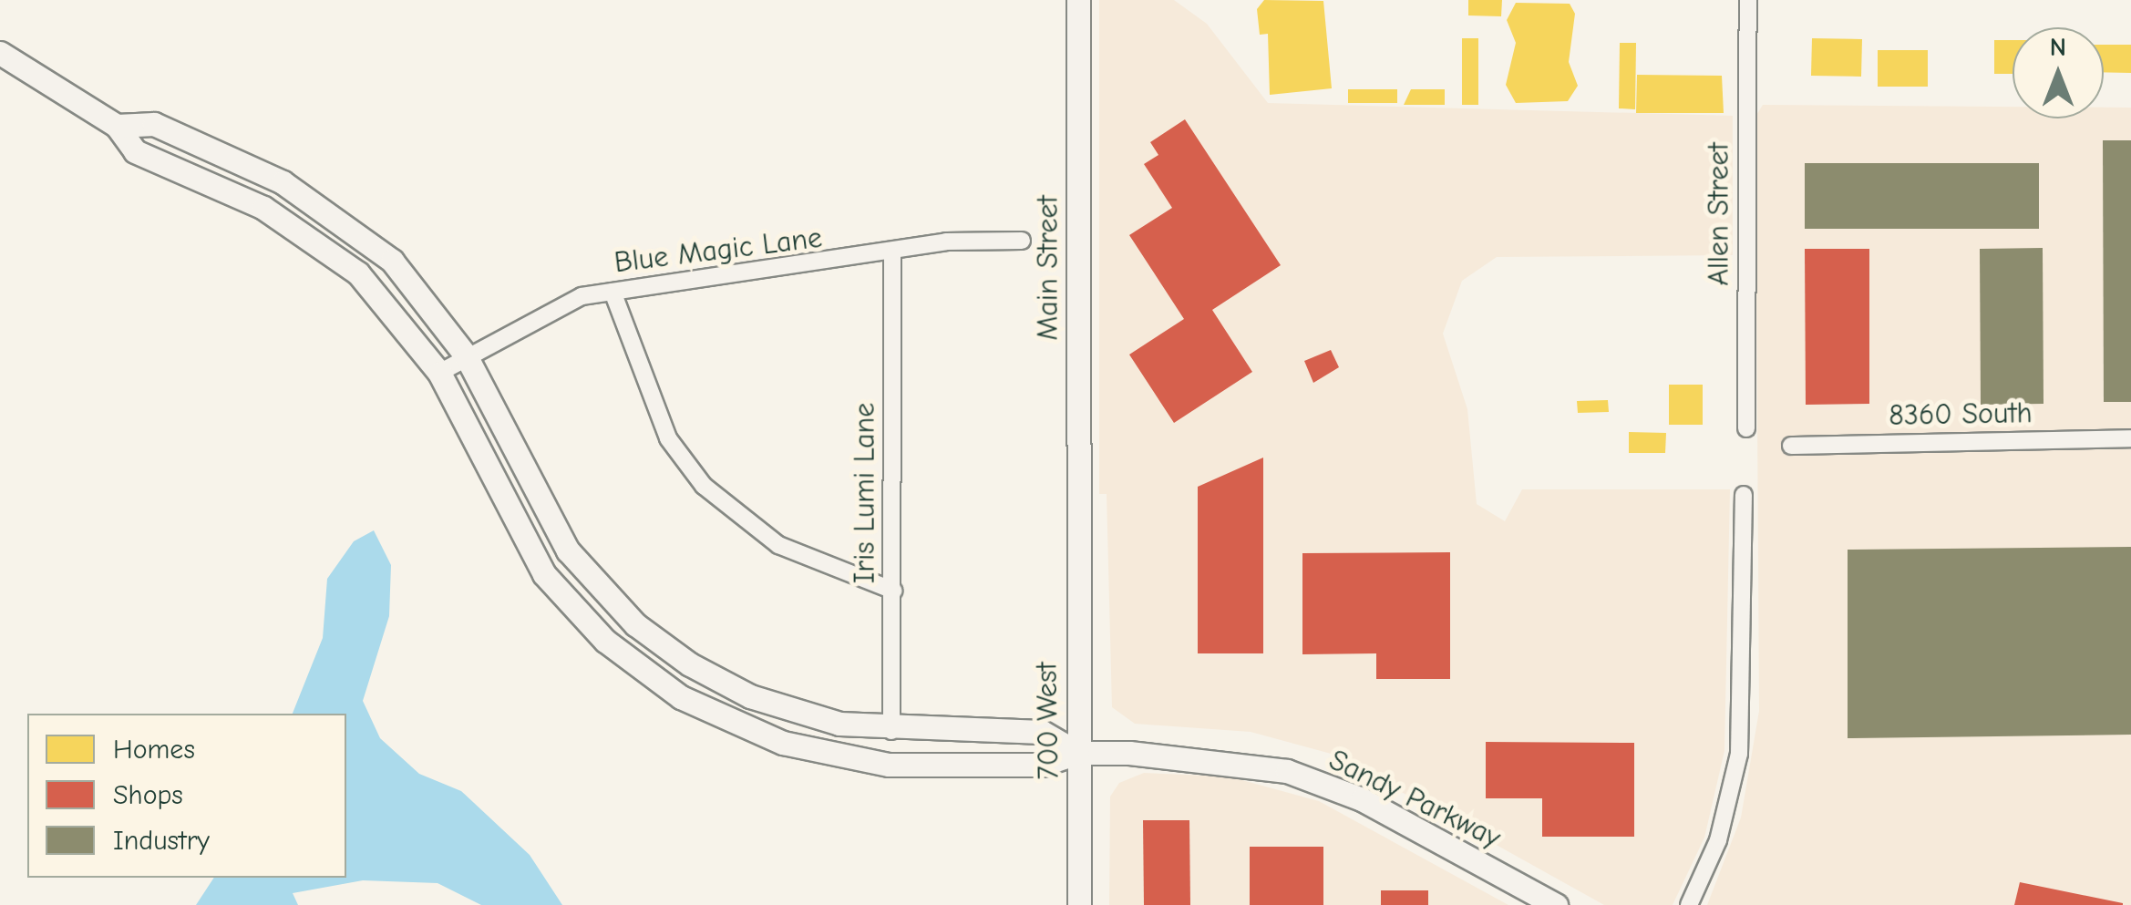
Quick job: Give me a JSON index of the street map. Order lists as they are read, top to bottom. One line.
{"streets":{"main road":["Main Street","700 West","Sandy Parkway"],"street":["Allen Street","Blue Magic Lane","8360 South","Iris Lumi Lane"]},"crossings":[["Blue Magic Lane","Iris Lumi Lane"],["Main Street","700 West"],["700 West","Sandy Parkway"]],"legend":["Homes","Shops","Industry"],"north":"top"}
